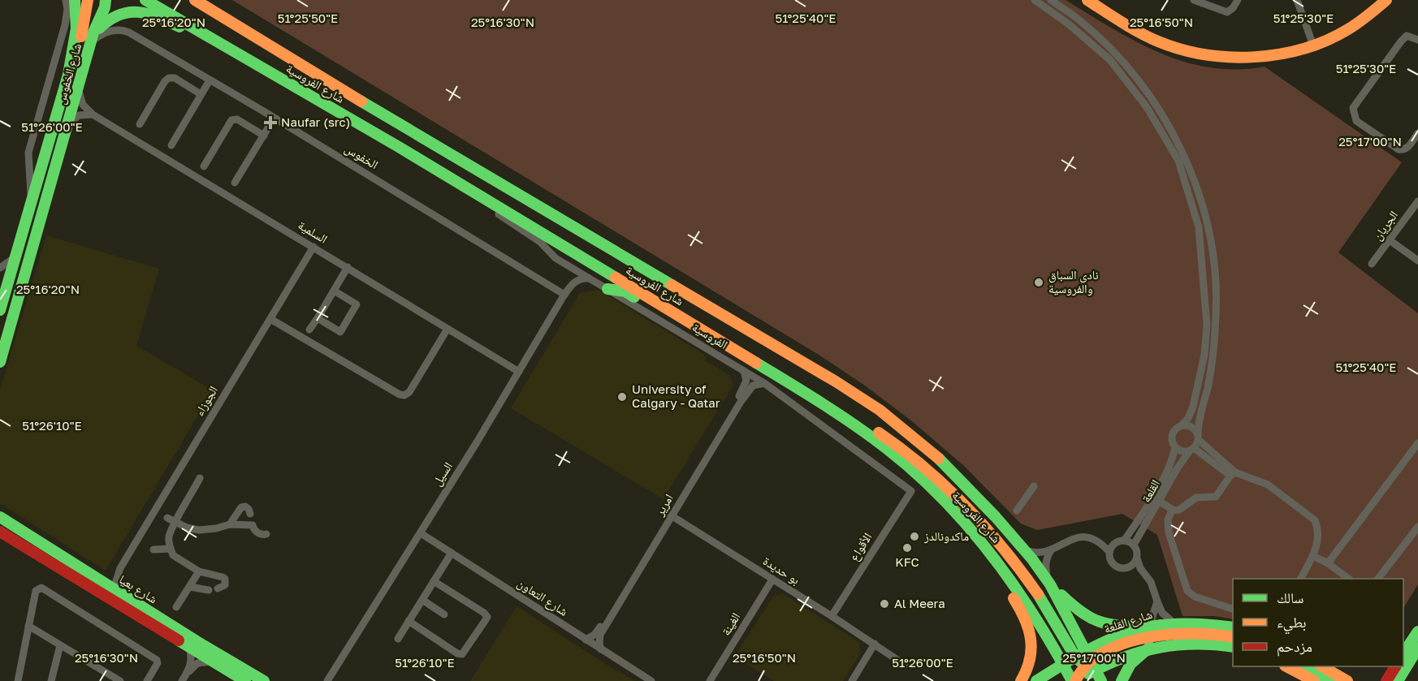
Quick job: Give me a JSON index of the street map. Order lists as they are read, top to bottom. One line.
{"streets":{"main road":["شارع الخفوس","شارع الفروسية","شارع بعيا","شارع القلعة"],"street":["الخفوس","الجريان","السلمية","الفروسية","الجوزاء","السيل","القلعة","امرير","الأقواع","بو حديدة","شارع التعاون","الغينة"]},"crossings":[["شارع الخفوس","شارع الفروسية"],["شارع الخفوس","الخفوس"],["شارع الخفوس","السلمية"],["شارع الفروسية","الفروسية"],["شارع الفروسية","شارع القلعة"],["الخفوس","السيل"],["السلمية","الجوزاء"],["السلمية","السيل"],["الفروسية","امرير"],["الفروسية","الأقواع"],["السيل","شارع التعاون"],["امرير","بو حديدة"],["امرير","شارع التعاون"],["الأقواع","بو حديدة"],["بو حديدة","الغينة"]],"places":{"health":["Naufar (src)"],"other":["نادي السباق والفروسية","University of Calgary - Qatar","ماكدونالدز","KFC","Al Meera"]},"legend":["سالك","بطيء","مزدحم"],"coordinates":["51°25'50\"E","51°25'40\"E","51°25'30\"E","25°16'20\"N","25°16'30\"N","25°16'50\"N","51°26'00\"E","25°17'00\"N","51°26'10\"E"]}
